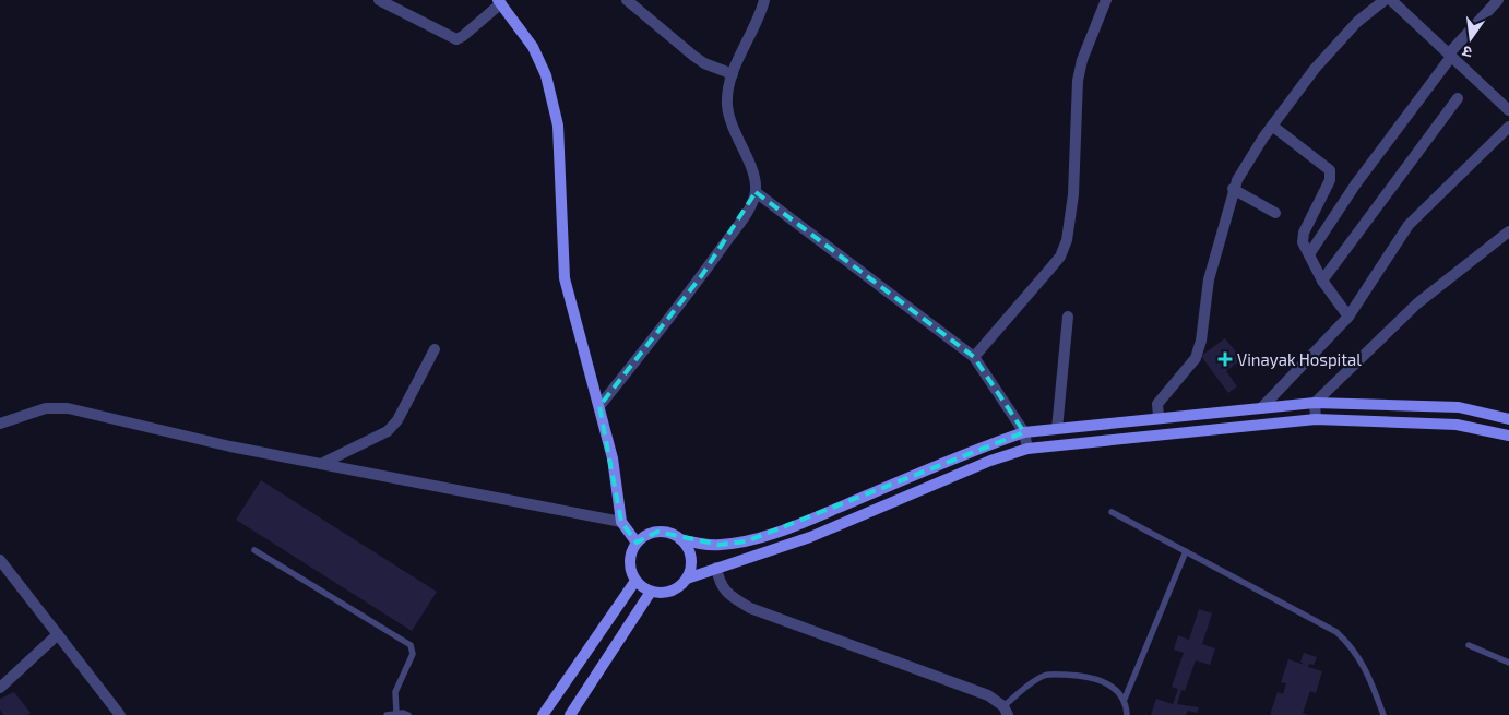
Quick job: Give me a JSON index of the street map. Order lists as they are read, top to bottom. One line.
{"places":{"health":["Vinayak Hospital"]},"north":"bottom"}
